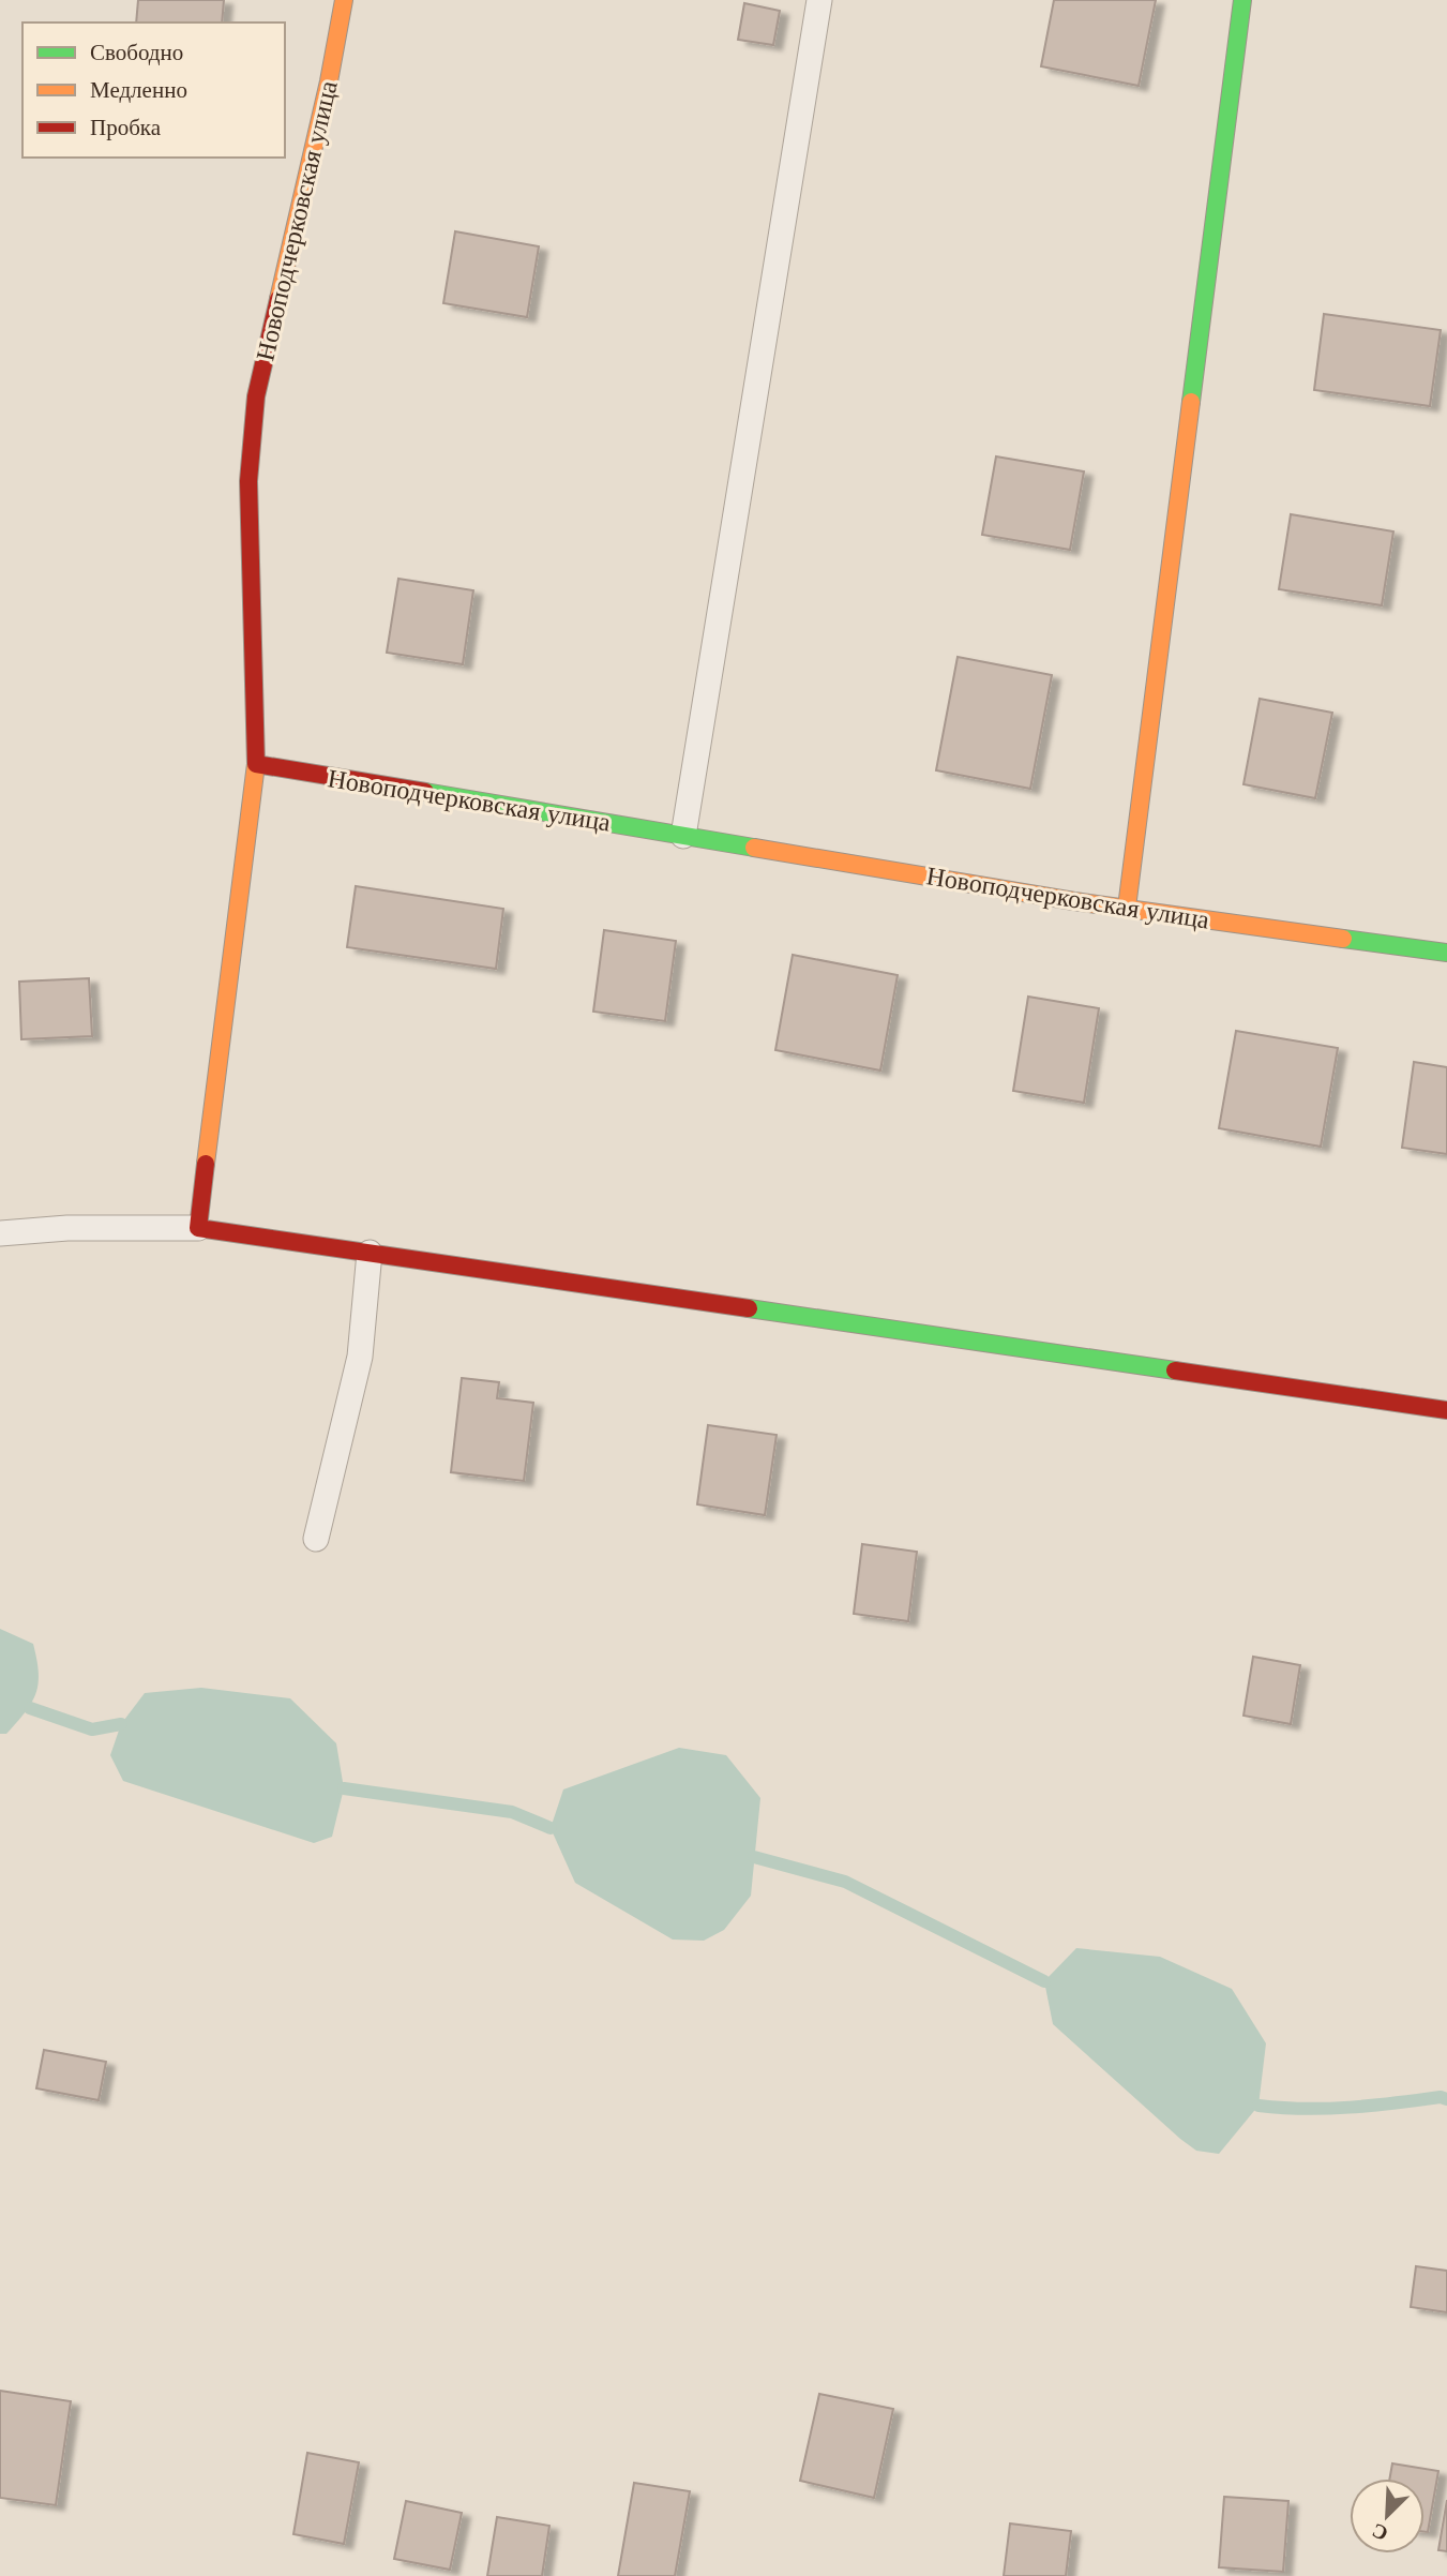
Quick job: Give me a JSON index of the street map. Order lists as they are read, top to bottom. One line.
{"streets":{"street":["Новоподчерковская улица"]},"legend":["Свободно","Медленно","Пробка"],"north":"bottom left"}
